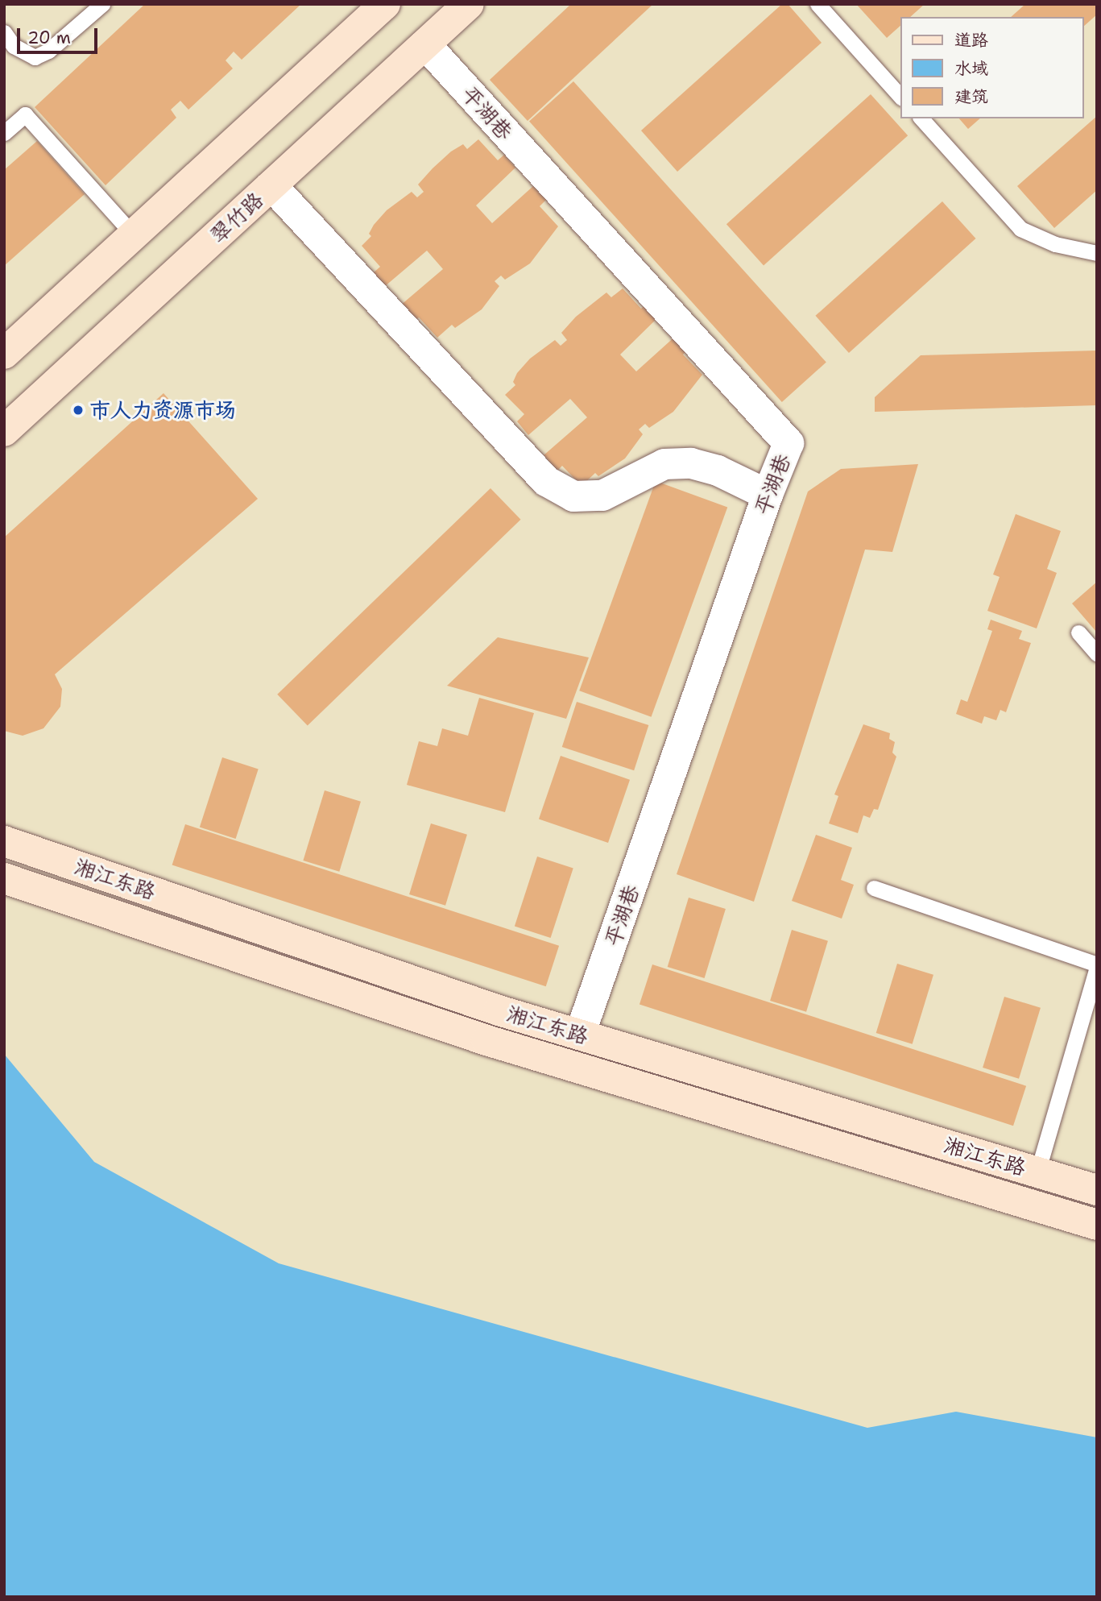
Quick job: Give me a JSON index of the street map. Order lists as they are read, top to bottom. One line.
{"streets":{"main road":["翠竹路","湘江东路"],"street":["平湖巷"]},"crossings":[["平湖巷","翠竹路"],["平湖巷","湘江东路"]],"places":["市人力资源市场"],"legend":["道路","水域","建筑"],"scale_bar":"20 m"}
